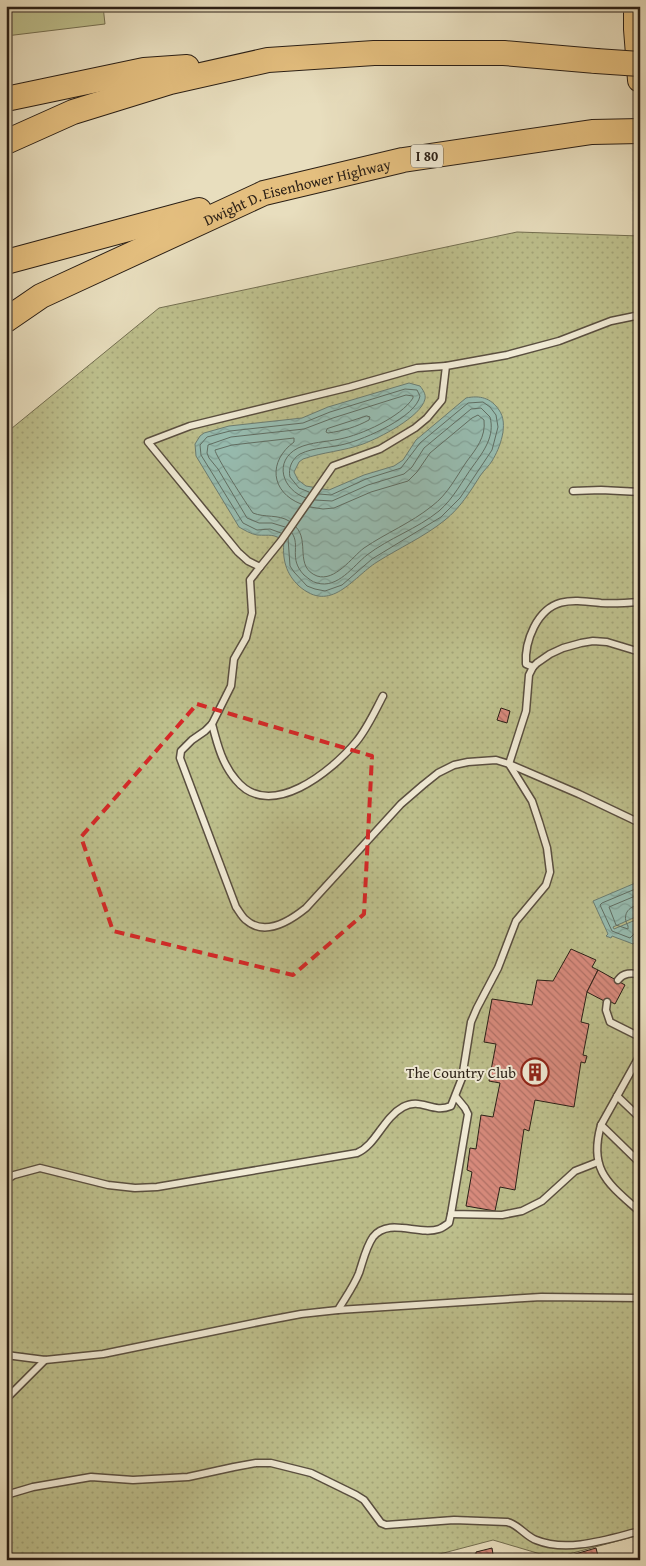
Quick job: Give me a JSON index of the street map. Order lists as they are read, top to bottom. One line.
{"streets":{"highway":["I 80","Dwight D. Eisenhower Highway"]},"places":{"building":["The Country Club"]}}
